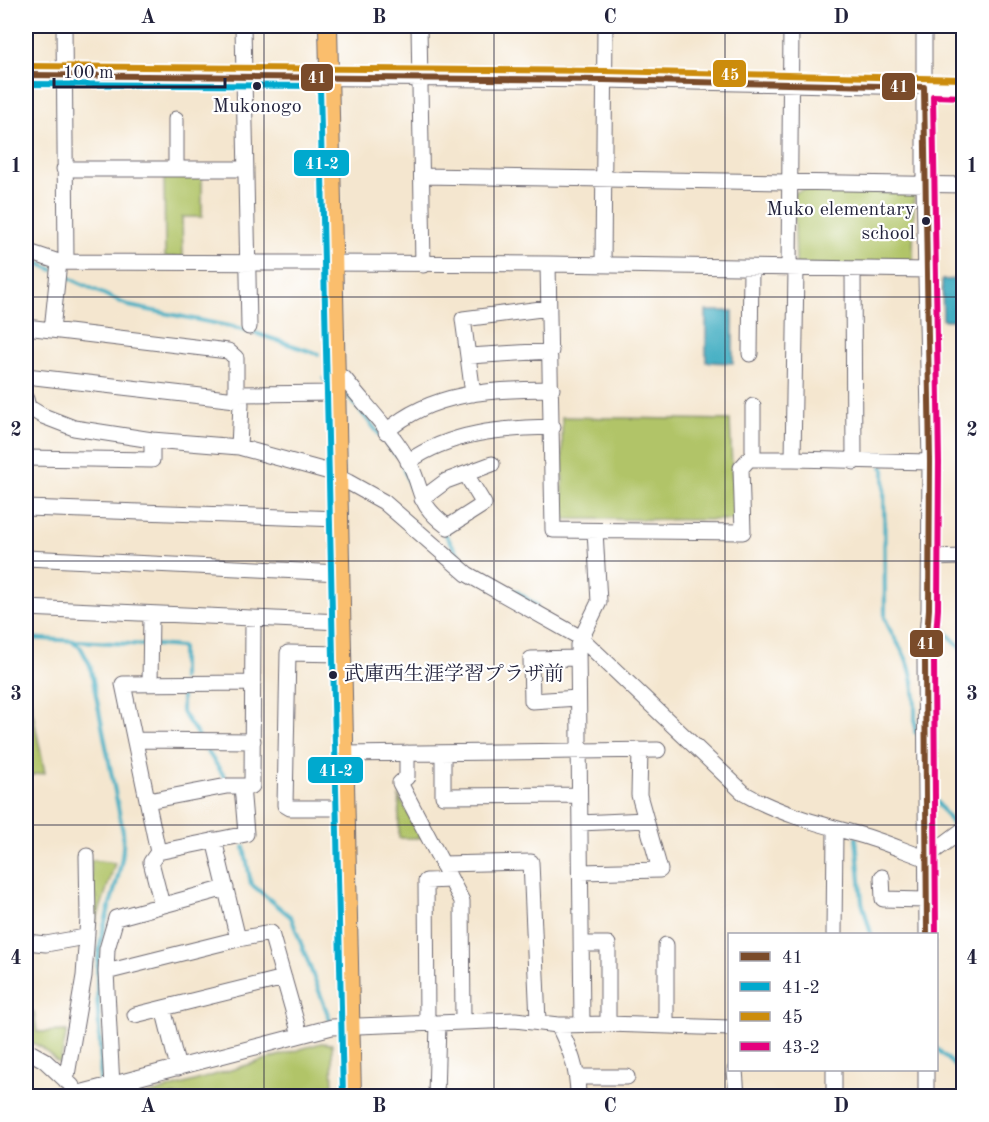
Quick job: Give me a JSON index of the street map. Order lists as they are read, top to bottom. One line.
{"places":["Mukonogo","Muko elementary school","武庫西生涯学習プラザ前"],"lines":["transit line 45","transit line 41","transit line 41-2","transit line 43-2"],"legend":["41","41-2","45","43-2"],"scale_bar":"100 m","grid":{"columns":["A","B","C","D"],"rows":["1","2","3","4"]}}
